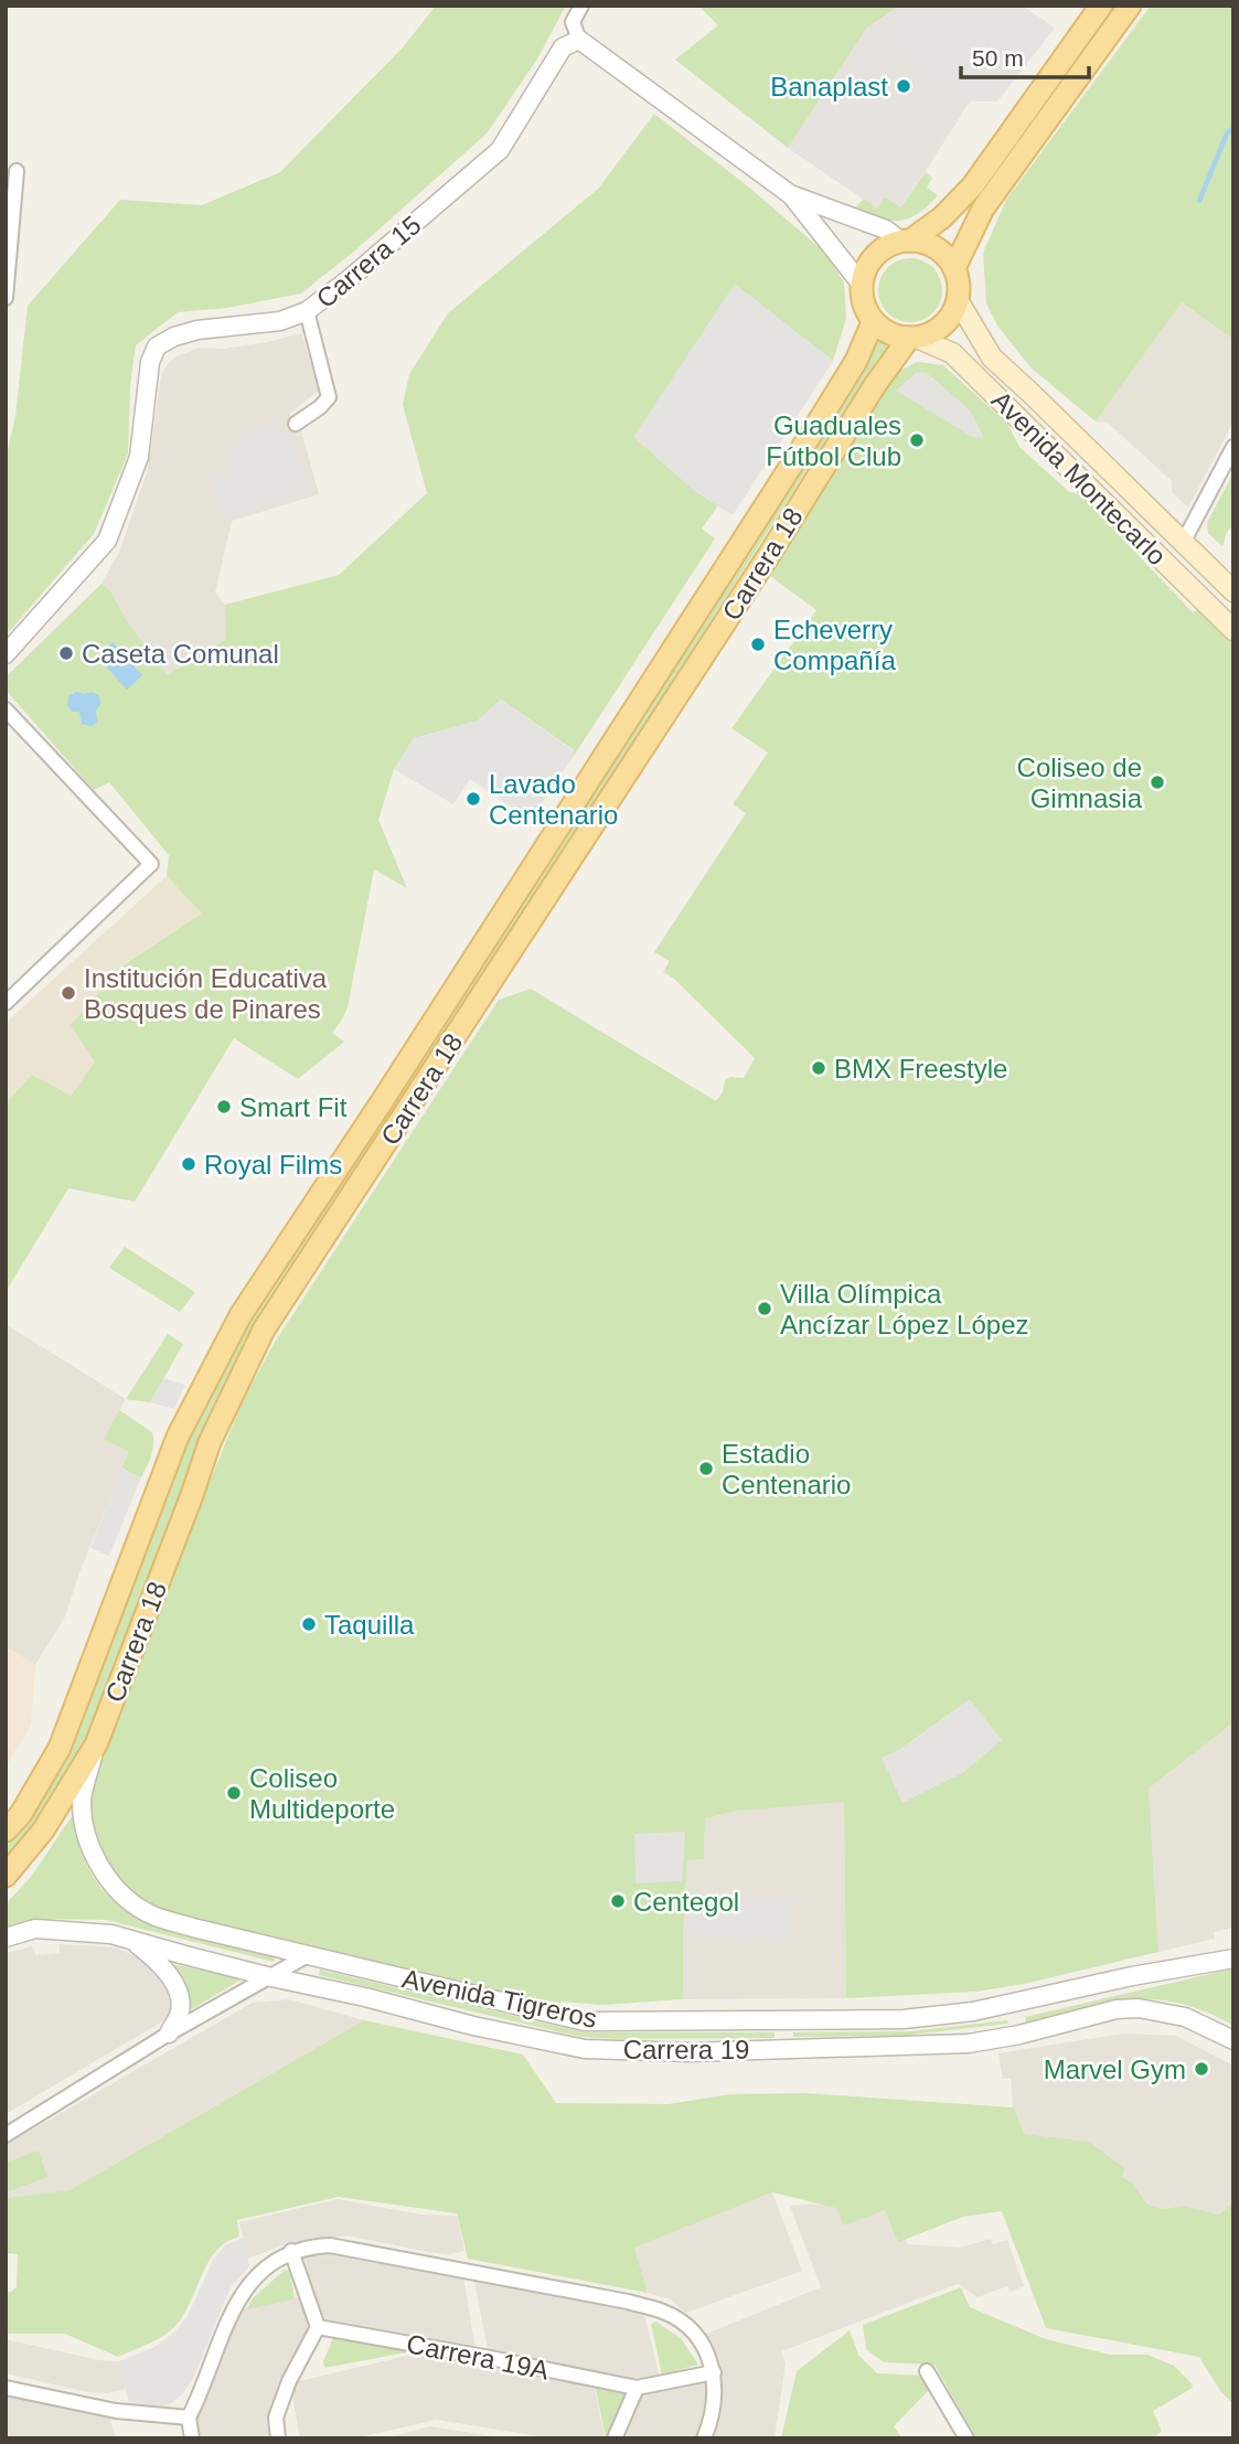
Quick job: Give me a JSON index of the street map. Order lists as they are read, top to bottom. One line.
{"streets":{"main road":["Avenida Montecarlo","Carrera 18"],"street":["Carrera 15","Avenida Tigreros","Carrera 19","Carrera 19A"]},"crossings":[["Avenida Montecarlo","Carrera 18"],["Carrera 18","Avenida Tigreros"]],"places":["Banaplast","Guaduales Fútbol Club","Echeverry Compañía","Caseta Comunal","Coliseo de Gimnasia","Lavado Centenario","Institución Educativa Bosques de Pinares","BMX Freestyle","Smart Fit","Royal Films","Villa Olímpica Ancízar López López","Estadio Centenario","Taquilla","Coliseo Multideporte","Centegol","Marvel Gym"],"scale_bar":"50 m"}
